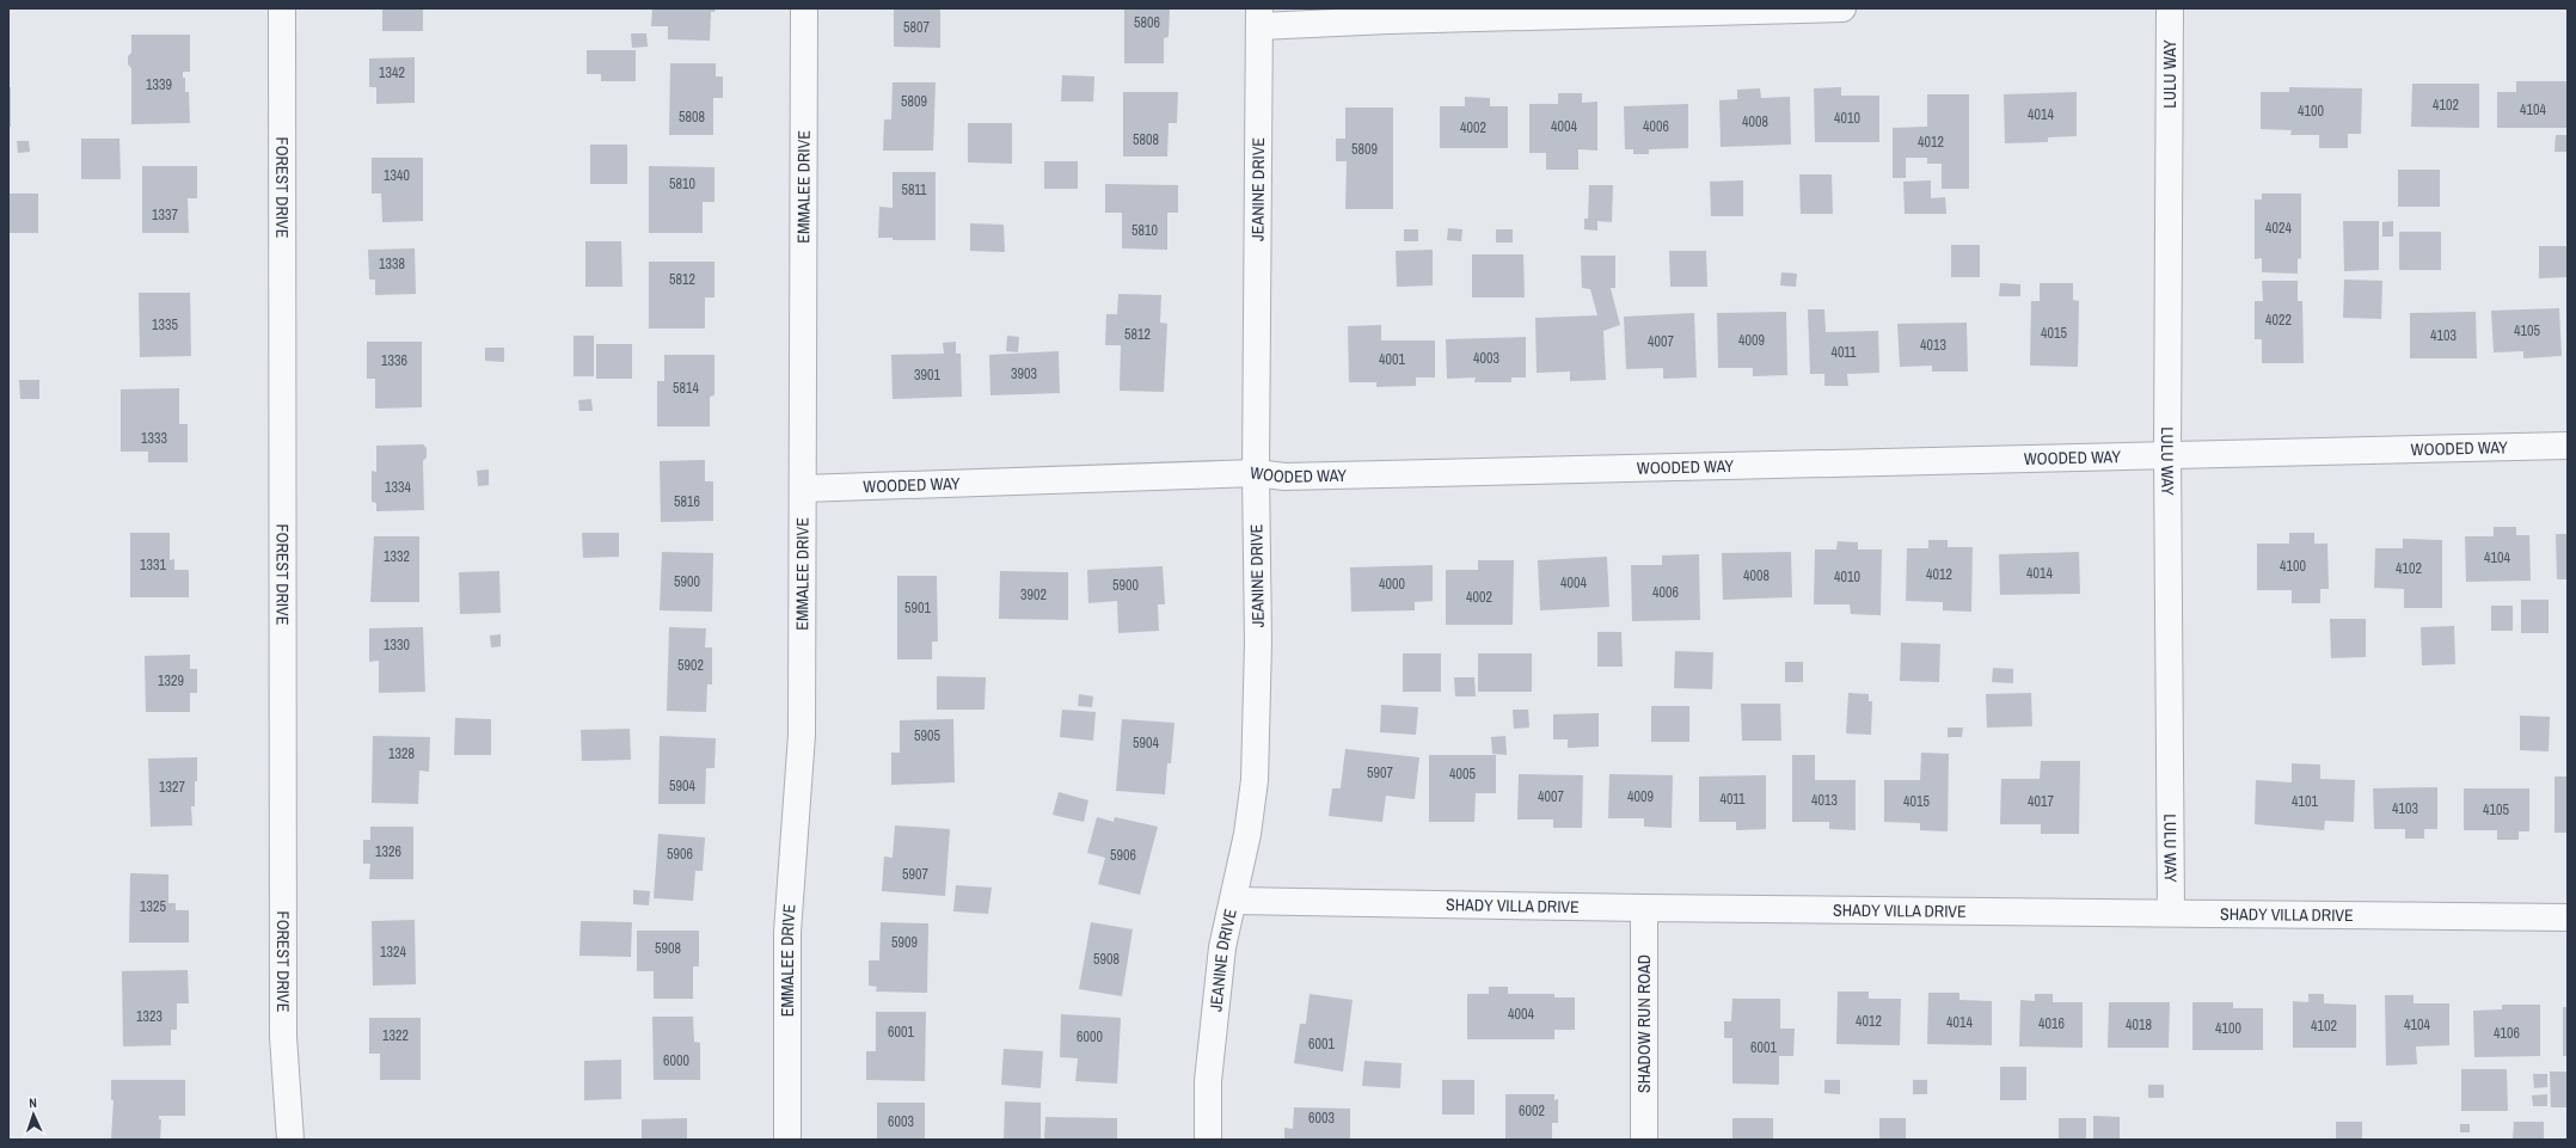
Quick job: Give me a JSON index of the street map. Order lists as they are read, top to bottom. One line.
{"streets":{"street":["LULU WAY","FOREST DRIVE","EMMALEE DRIVE","JEANINE DRIVE","WOODED WAY","SHADY VILLA DRIVE","SHADOW RUN ROAD"]},"crossings":[["LULU WAY","WOODED WAY"],["LULU WAY","SHADY VILLA DRIVE"],["EMMALEE DRIVE","WOODED WAY"],["JEANINE DRIVE","WOODED WAY"],["JEANINE DRIVE","SHADY VILLA DRIVE"],["SHADY VILLA DRIVE","SHADOW RUN ROAD"]],"house_numbers":["5806","5807","1342","1339","5809","4102","4104","4100","4014","5808","4010","4008","4004","4006","4002","5808","4012","5809","1340","5810","5811","1337","4024","5810","1338","5812","4022","1335","4105","4015","5812","4103","4009","4007","4013","4011","4003","4001","1336","3903","3901","5814","1333","1334","5816","1332","4104","1331","4100","4102","4014","4012","4008","4010","5900","4004","4000","5900","4006","3902","4002","5901","1330","5902","1329","5905","5904","1328","5907","4005","5904","1327","4007","4009","4011","4013","4015","4017","4101","4103","4105","1326","5906","5906","5907","1325","5909","5908","1324","5908","4004","1323","4012","4014","4016","4018","4104","4102","4100","6001","4106","1322","6000","6001","6001","6000","6002","6003","6003"],"north":"top"}
